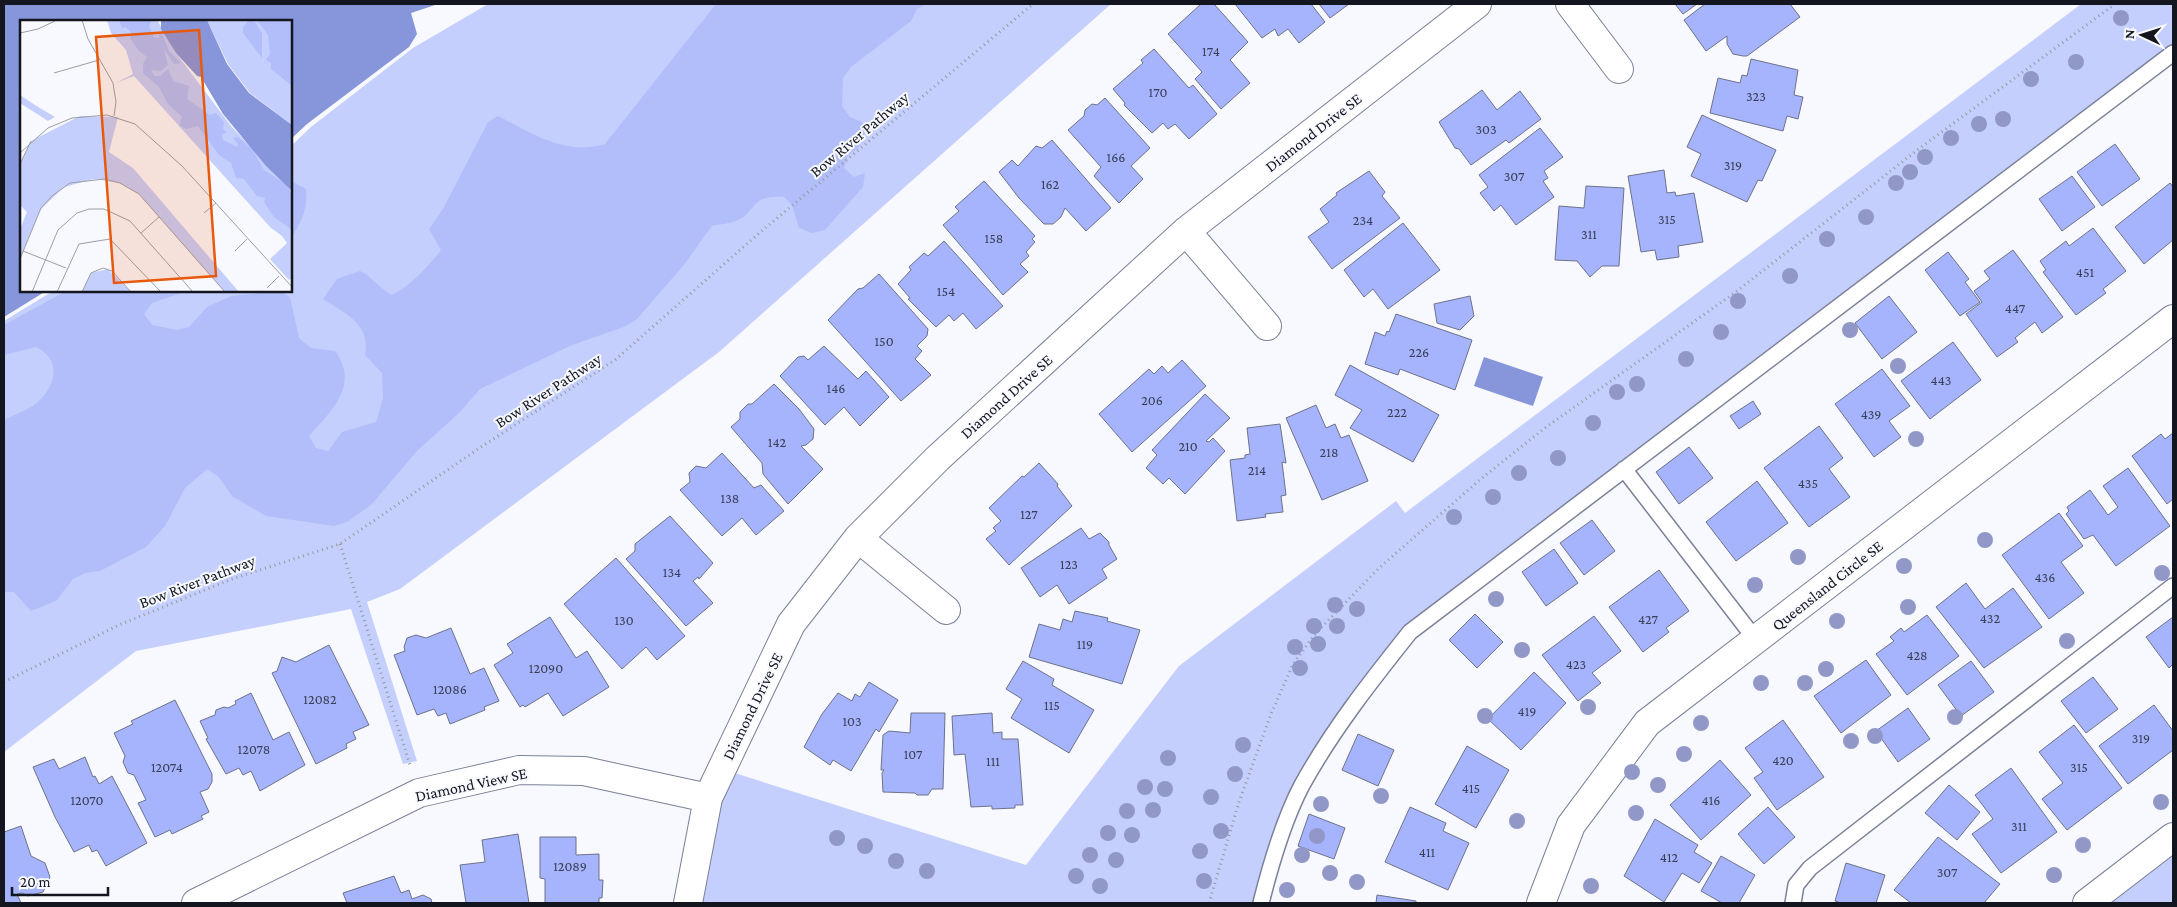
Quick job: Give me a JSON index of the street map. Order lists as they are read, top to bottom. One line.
{"streets":{"street":["Diamond Drive SE","Queensland Circle SE","Diamond View SE"],"path":["Bow River Pathway"]},"crossings":[["Diamond Drive SE","Diamond View SE"]],"house_numbers":["174","170","323","303","166","319","307","162","315","234","311","158","451","154","447","150","226","443","146","206","222","439","142","210","218","214","435","138","127","123","134","436","432","427","130","119","428","423","12090","12086","12082","115","419","103","319","12078","107","420","111","12074","315","415","12070","416","311","411","412","12089","307"],"scale_bar":"20 m","north":"left"}
